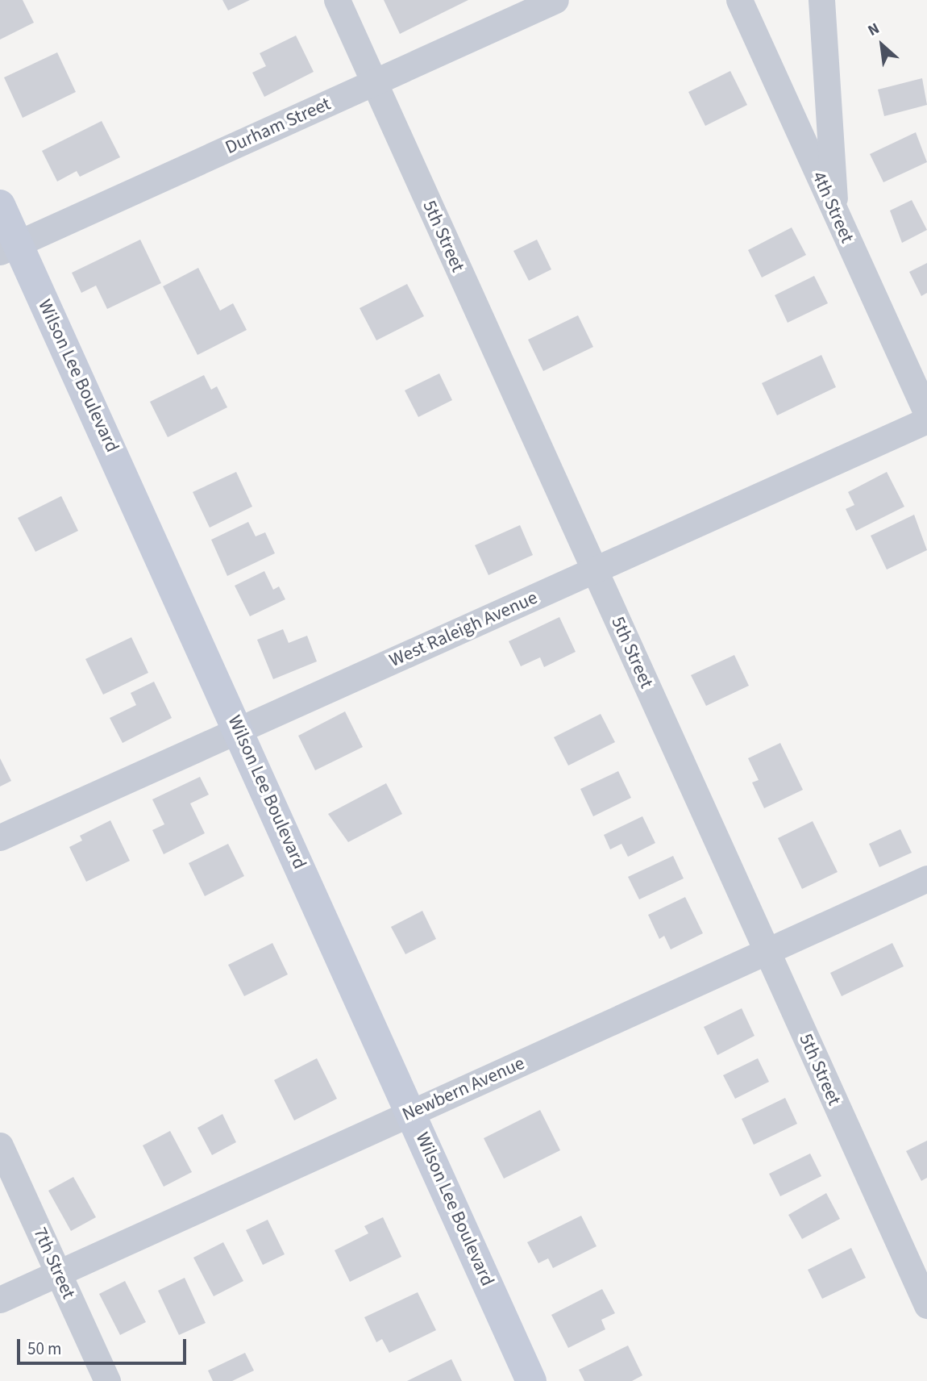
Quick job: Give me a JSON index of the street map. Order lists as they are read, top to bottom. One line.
{"streets":{"street":["Durham Street","4th Street","5th Street","Wilson Lee Boulevard","West Raleigh Avenue","Newbern Avenue","7th Street"]},"crossings":[["Durham Street","5th Street"],["Durham Street","Wilson Lee Boulevard"],["5th Street","West Raleigh Avenue"],["5th Street","Newbern Avenue"],["Wilson Lee Boulevard","West Raleigh Avenue"],["Wilson Lee Boulevard","Newbern Avenue"],["Newbern Avenue","7th Street"]],"scale_bar":"50 m","north":"top left"}
